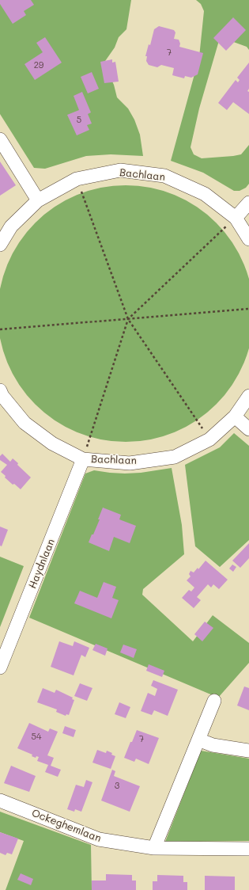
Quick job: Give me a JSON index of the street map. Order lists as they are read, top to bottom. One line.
{"streets":{"street":["Bachlaan","Haydnlaan","Ockeghemlaan"]},"crossings":[["Bachlaan","Haydnlaan"]],"house_numbers":["7","29","5","54","7","3"]}
